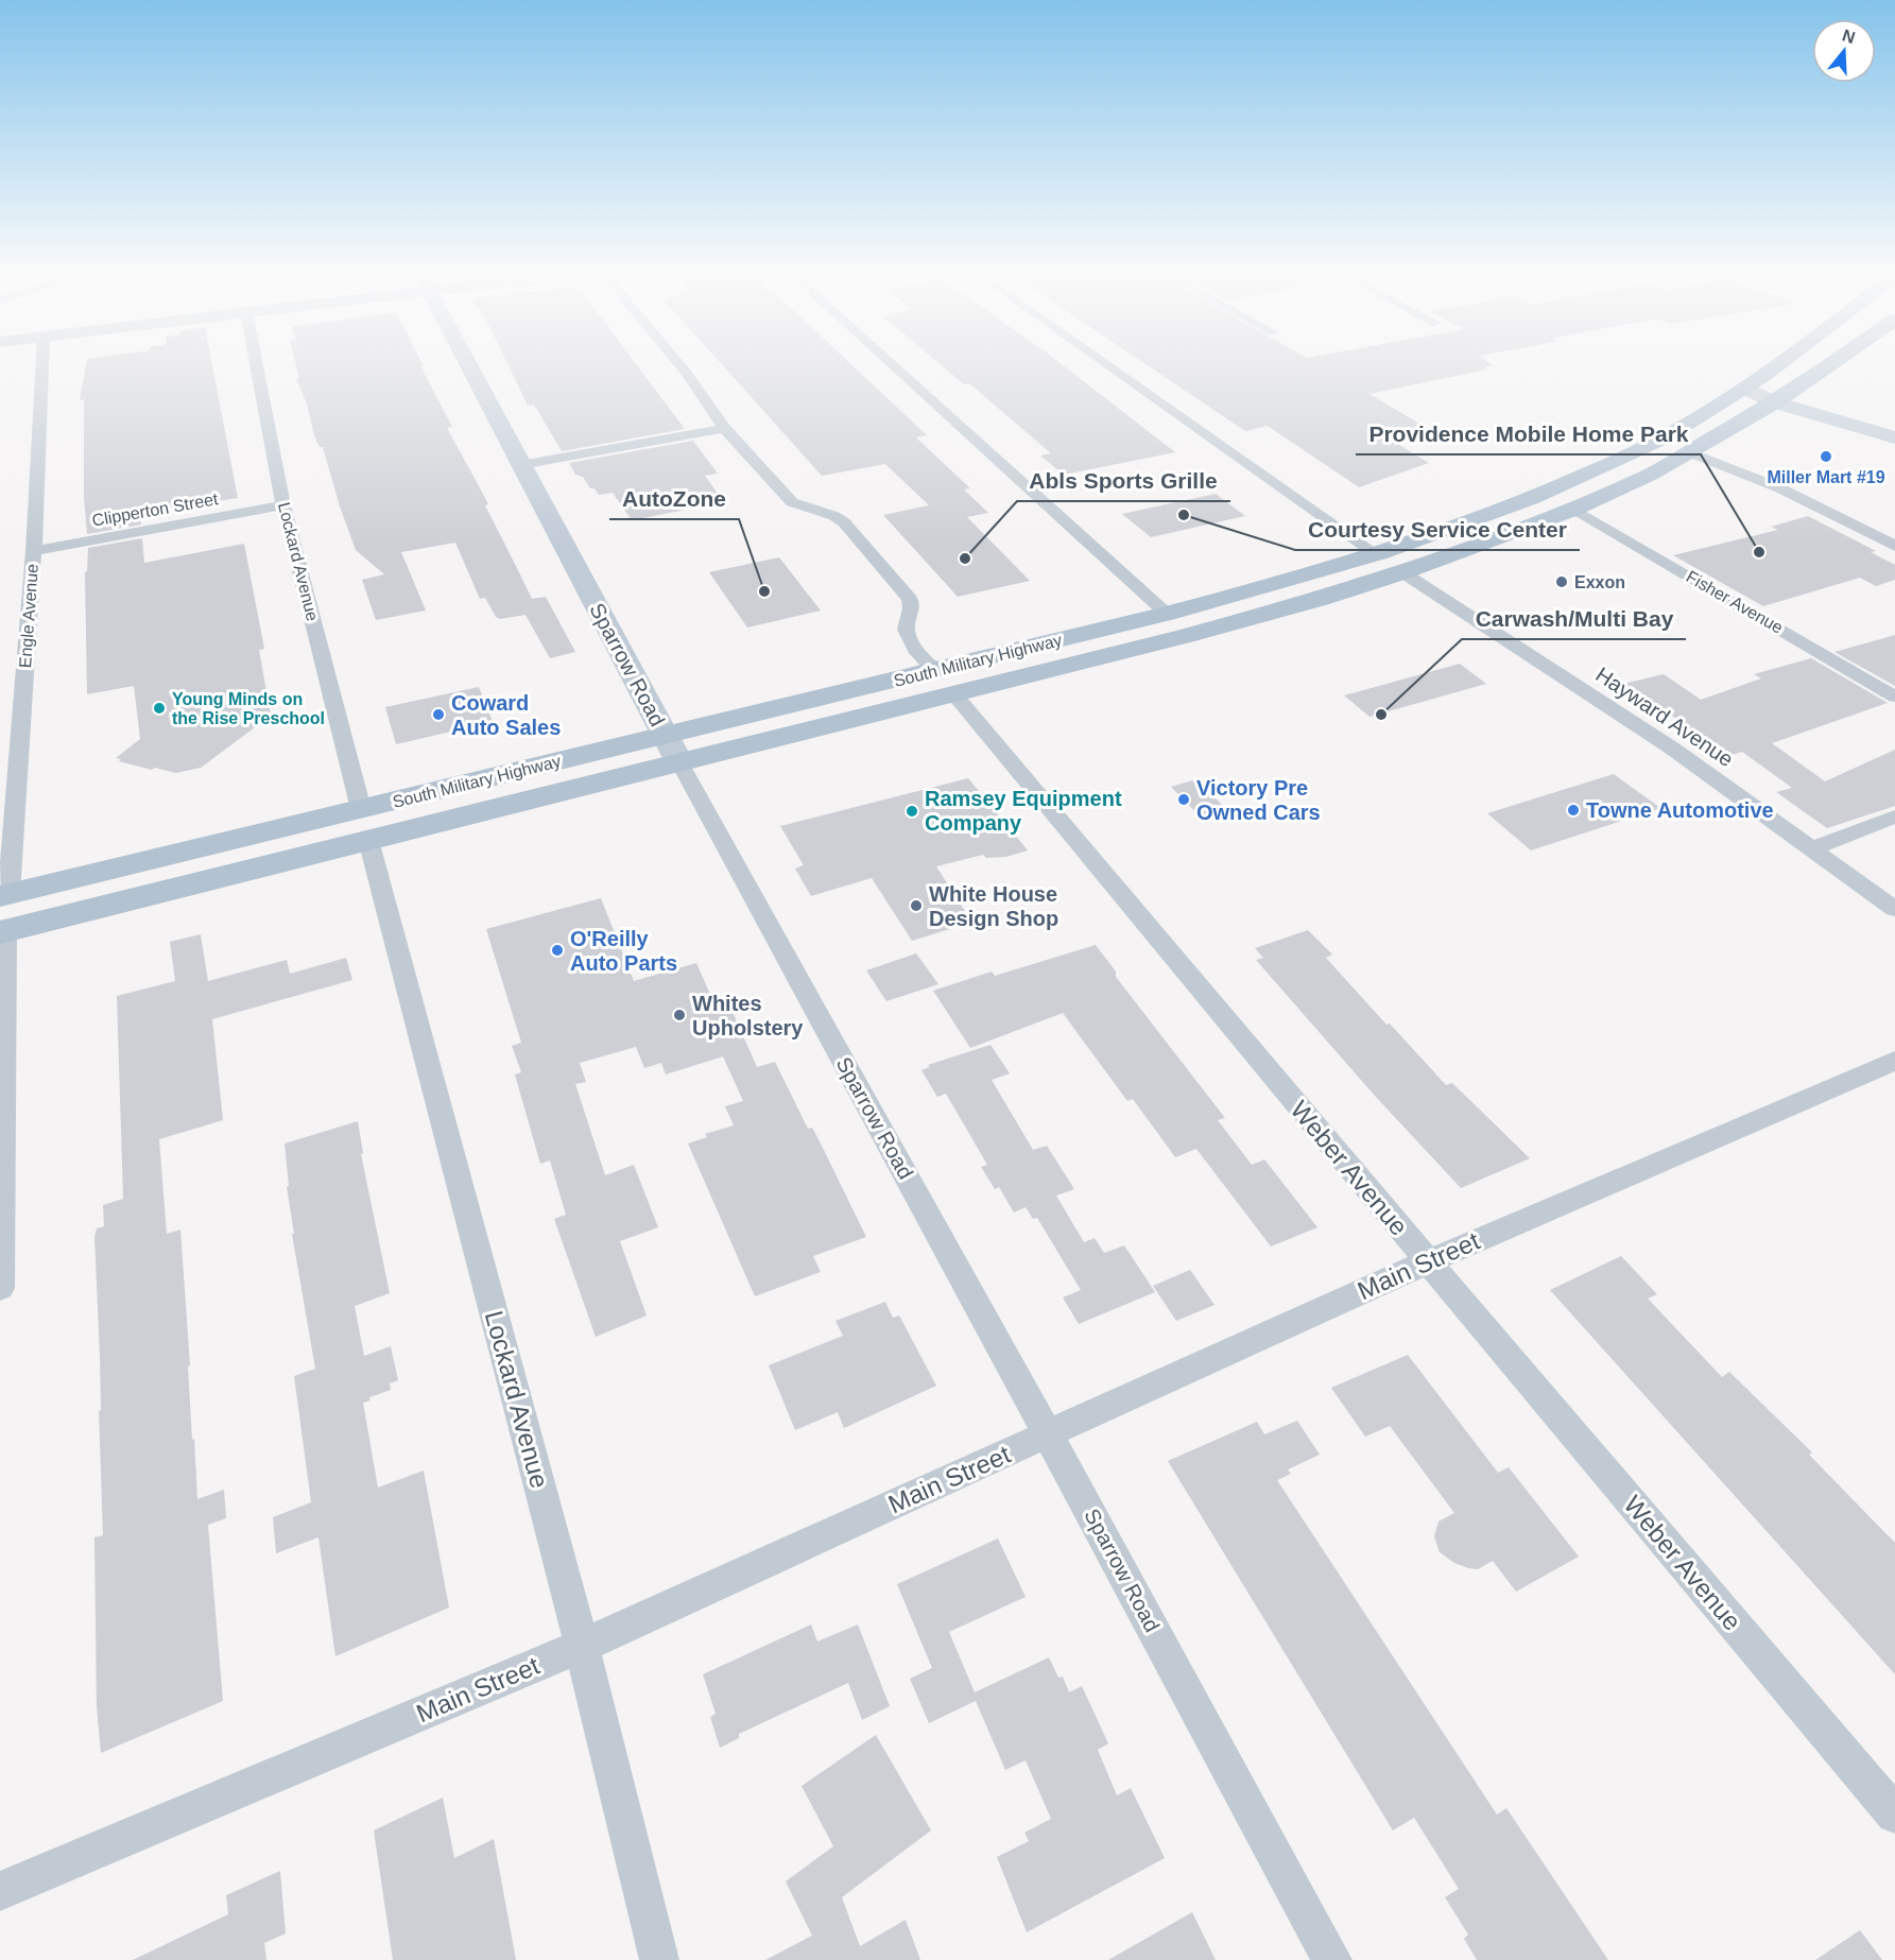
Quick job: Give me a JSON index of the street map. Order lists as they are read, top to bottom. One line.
{"streets":{"main road":["South Military Highway","Sparrow Road"],"street":["Clipperton Street","Lockard Avenue","Fisher Avenue","Engle Avenue","Hayward Avenue","Weber Avenue","Main Street"]},"crossings":[["Clipperton Street","Lockard Avenue"],["Clipperton Street","Engle Avenue"],["Lockard Avenue","South Military Highway"],["Lockard Avenue","Main Street"],["Fisher Avenue","South Military Highway"],["Engle Avenue","South Military Highway"],["South Military Highway","Sparrow Road"],["South Military Highway","Hayward Avenue"],["South Military Highway","Weber Avenue"],["Sparrow Road","Main Street"],["Weber Avenue","Main Street"]],"places":["Miller Mart #19","Courtesy Service Center","Providence Mobile Home Park","Abls Sports Grille","Exxon","AutoZone","Young Minds on the Rise Preschool","Coward Auto Sales","Carwash/Multi Bay","Victory Pre Owned Cars","Towne Automotive","Ramsey Equipment Company","White House Design Shop","O'Reilly Auto Parts","Whites Upholstery"],"north":"top"}
